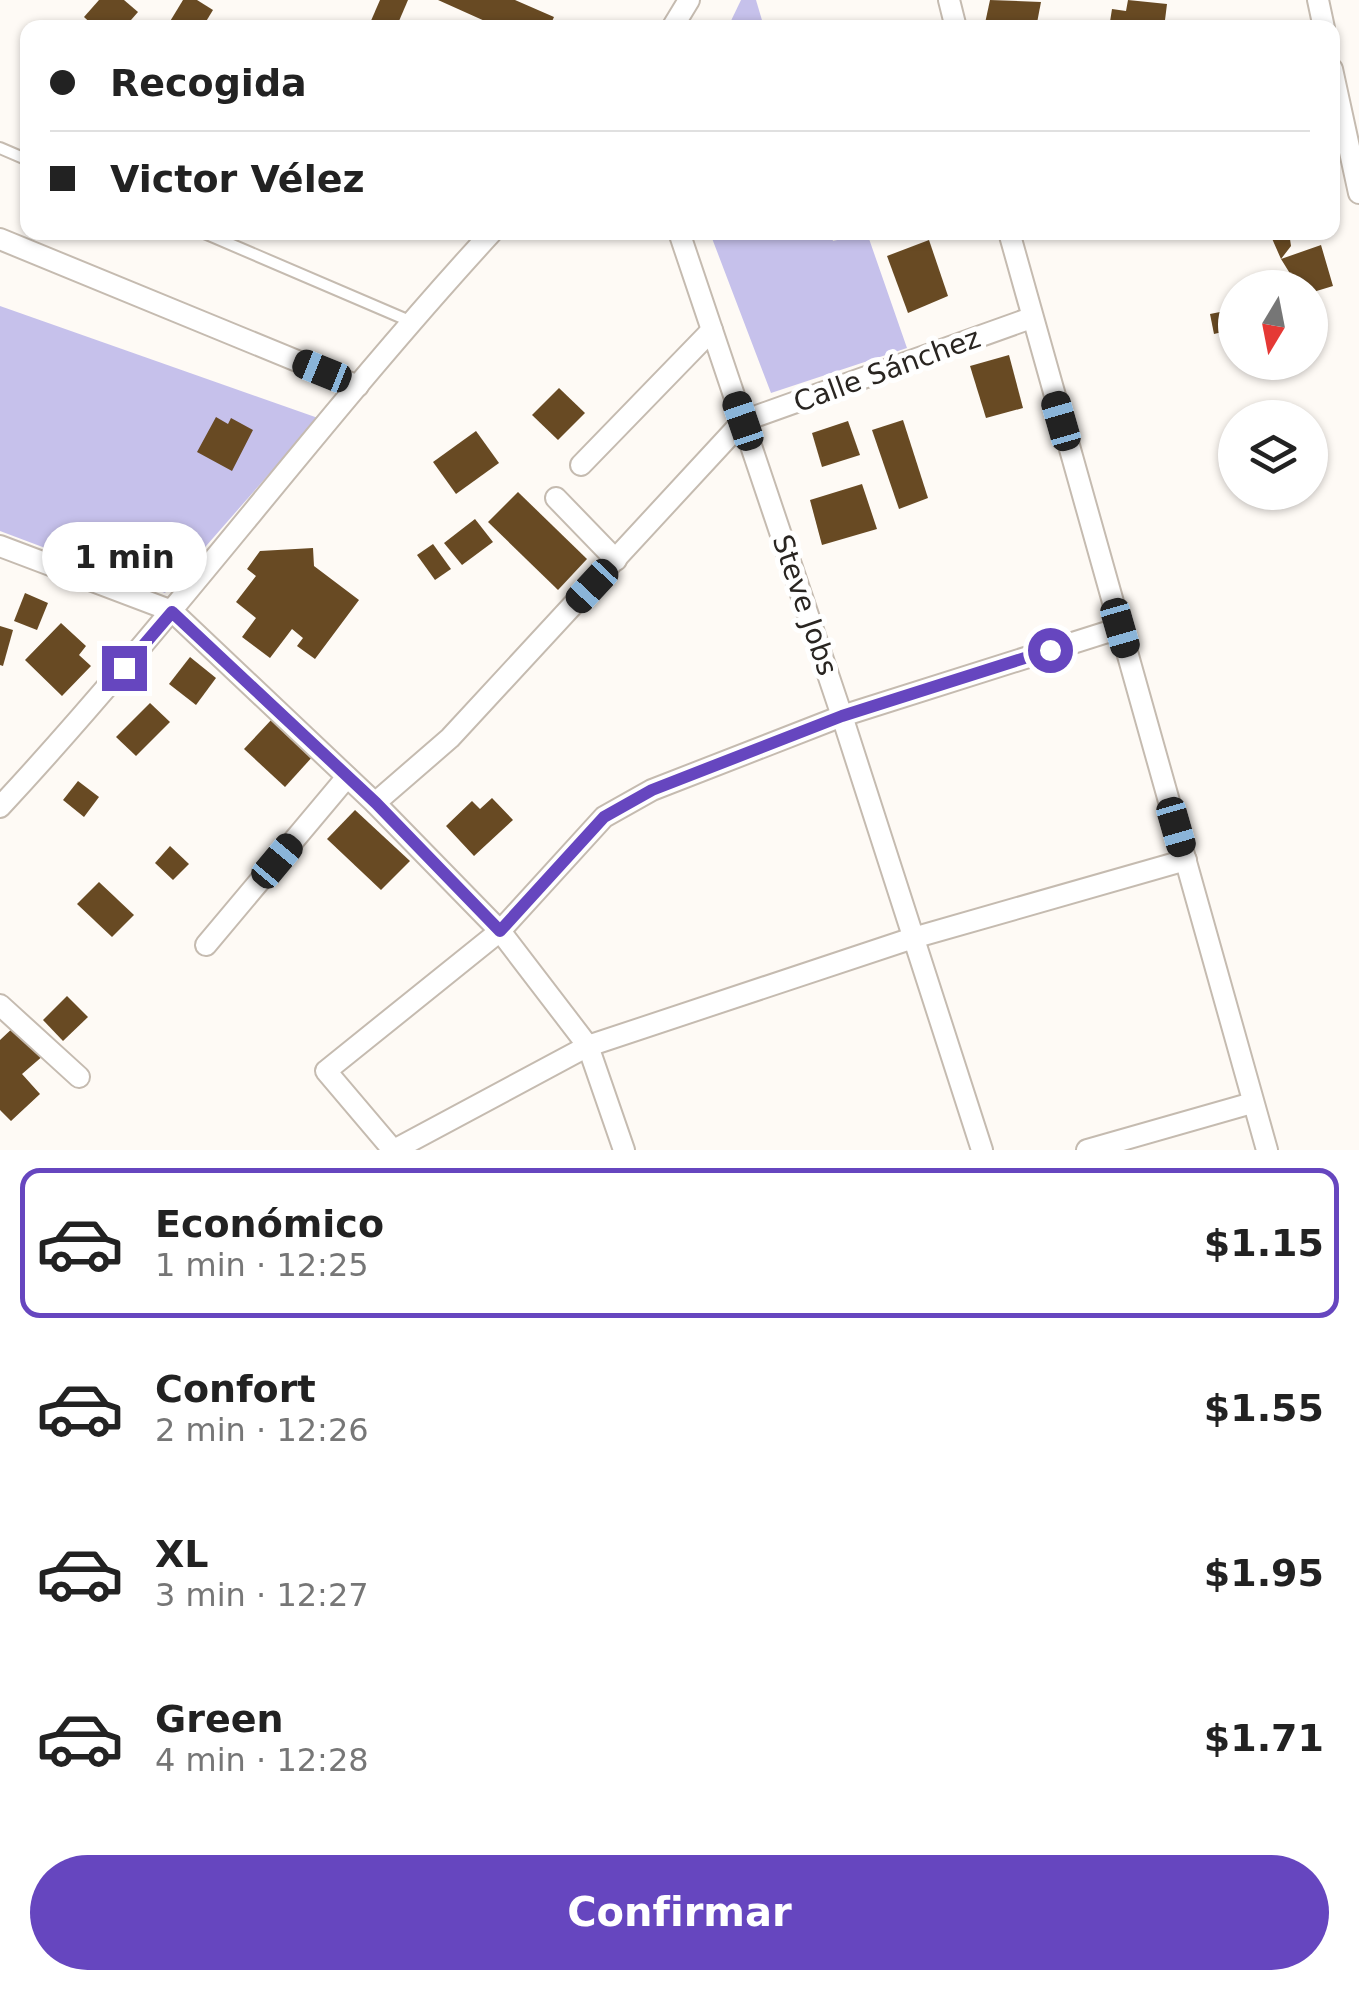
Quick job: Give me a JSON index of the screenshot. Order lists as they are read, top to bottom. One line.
{"streets":{"street":["Calle Sánchez","Steve Jobs"]},"crossings":[["Calle Sánchez","Steve Jobs"]],"north":"bottom","page":{"banner":["Recogida","Victor Vélez"],"bubble":"1 min","list":[{"name":"Económico","note":"1 min · 12:25","value":"$1.15"},{"name":"Confort","note":"2 min · 12:26","value":"$1.55"},{"name":"XL","note":"3 min · 12:27","value":"$1.95"},{"name":"Green","note":"4 min · 12:28","value":"$1.71"}],"buttons":"Confirmar"}}
